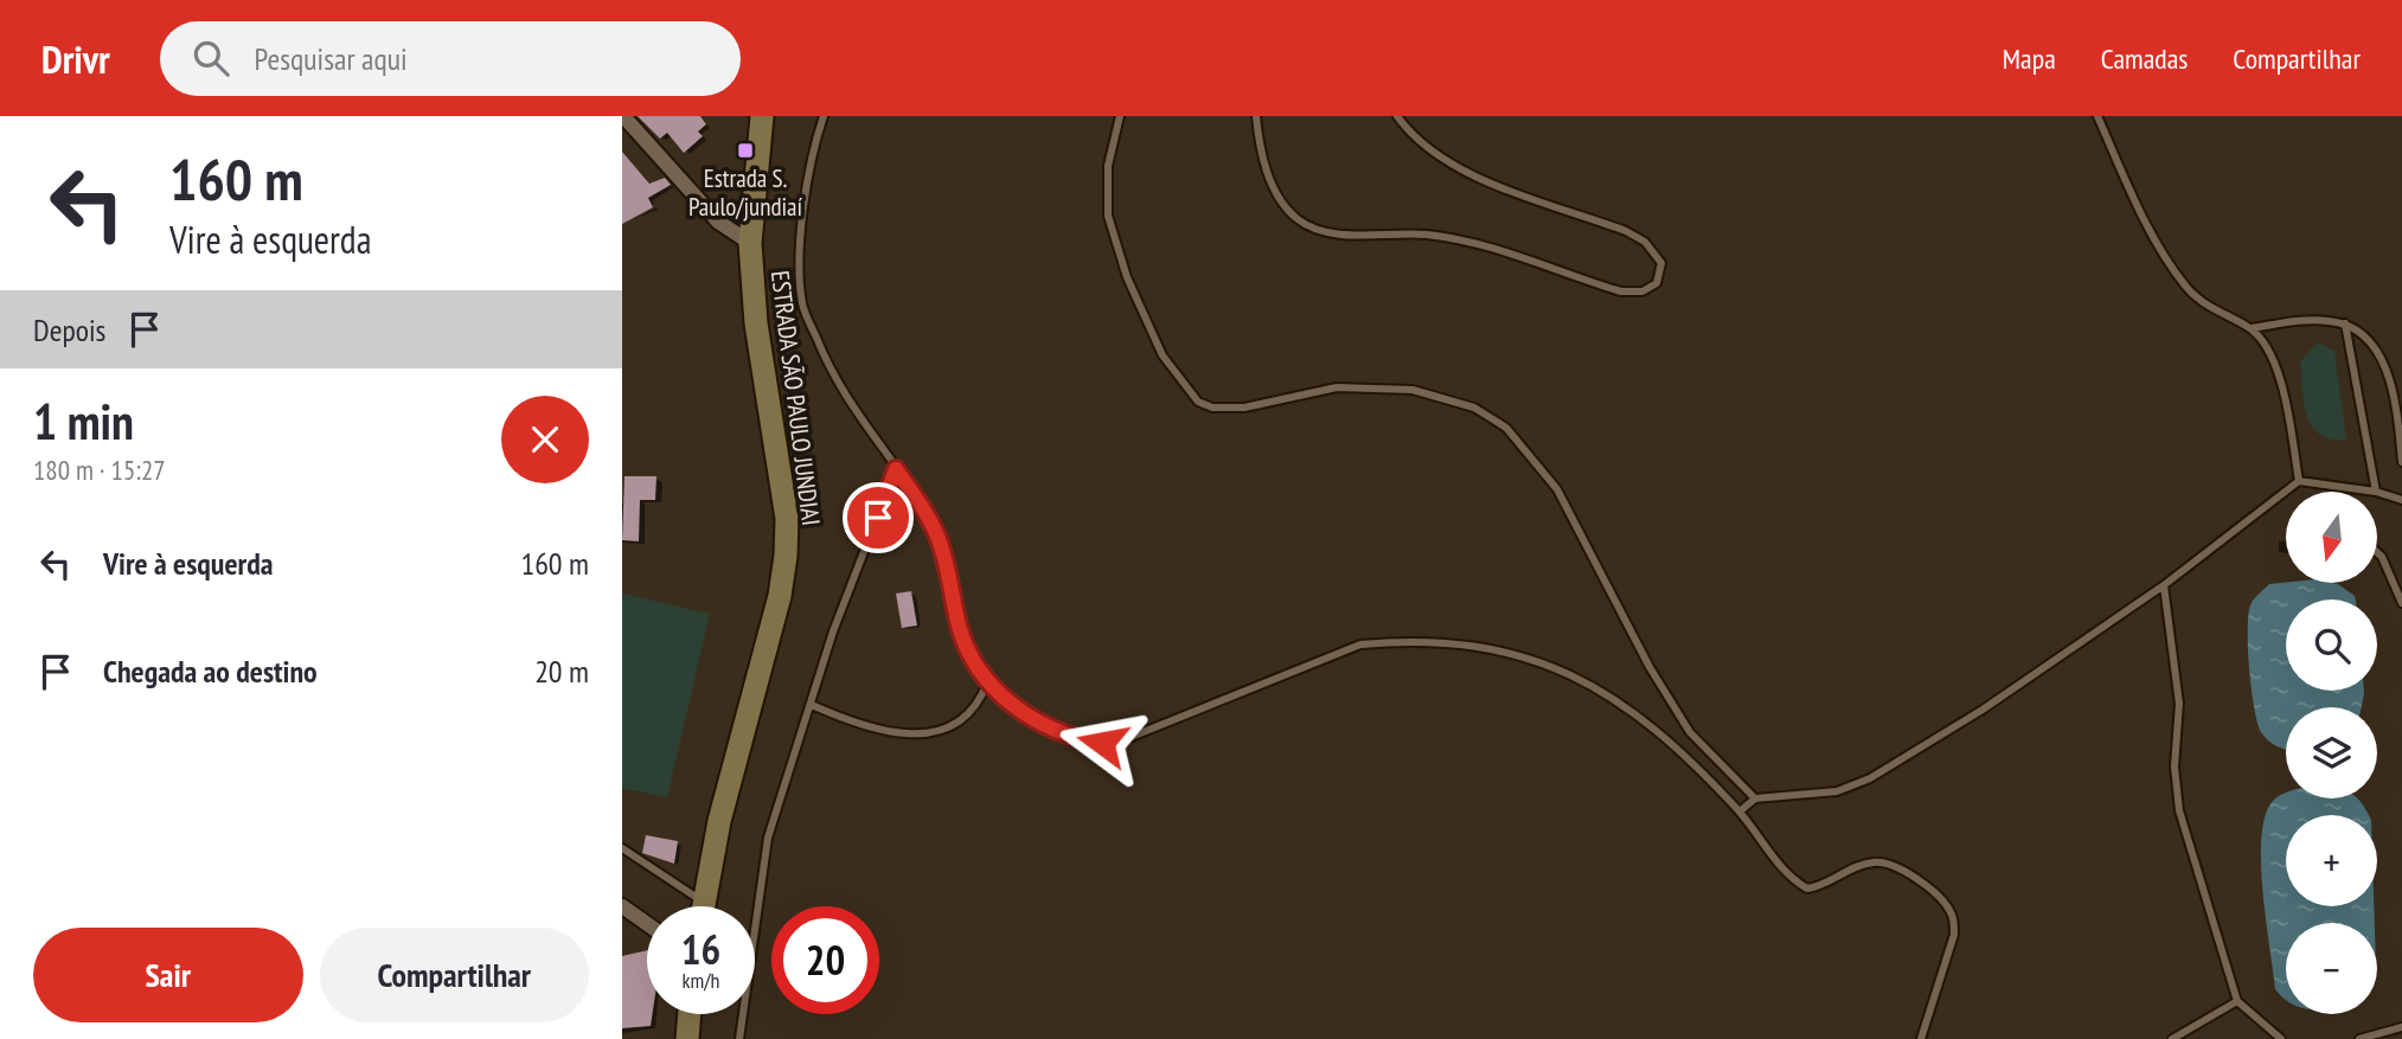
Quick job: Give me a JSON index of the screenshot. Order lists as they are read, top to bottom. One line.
{"streets":{"main road":["ESTRADA SÃO PAULO JUNDIAI"]},"places":{"transit":["Estrada S. Paulo/jundiaí"]},"north":"bottom","page":{"header":"Drivr","search":"Pesquisar aqui","nav":["Mapa","Camadas","Compartilhar"],"turn":["160 m","Vire à esquerda"],"then":"Depois","heading":["1 min","180 m · 15:27"],"map_buttons":["+","−"],"list":[{"name":"Vire à esquerda","value":"160 m"},{"name":"Chegada ao destino","value":"20 m"}],"speed":"16 km/h","limit":"20","buttons":["Sair","Compartilhar"]}}
